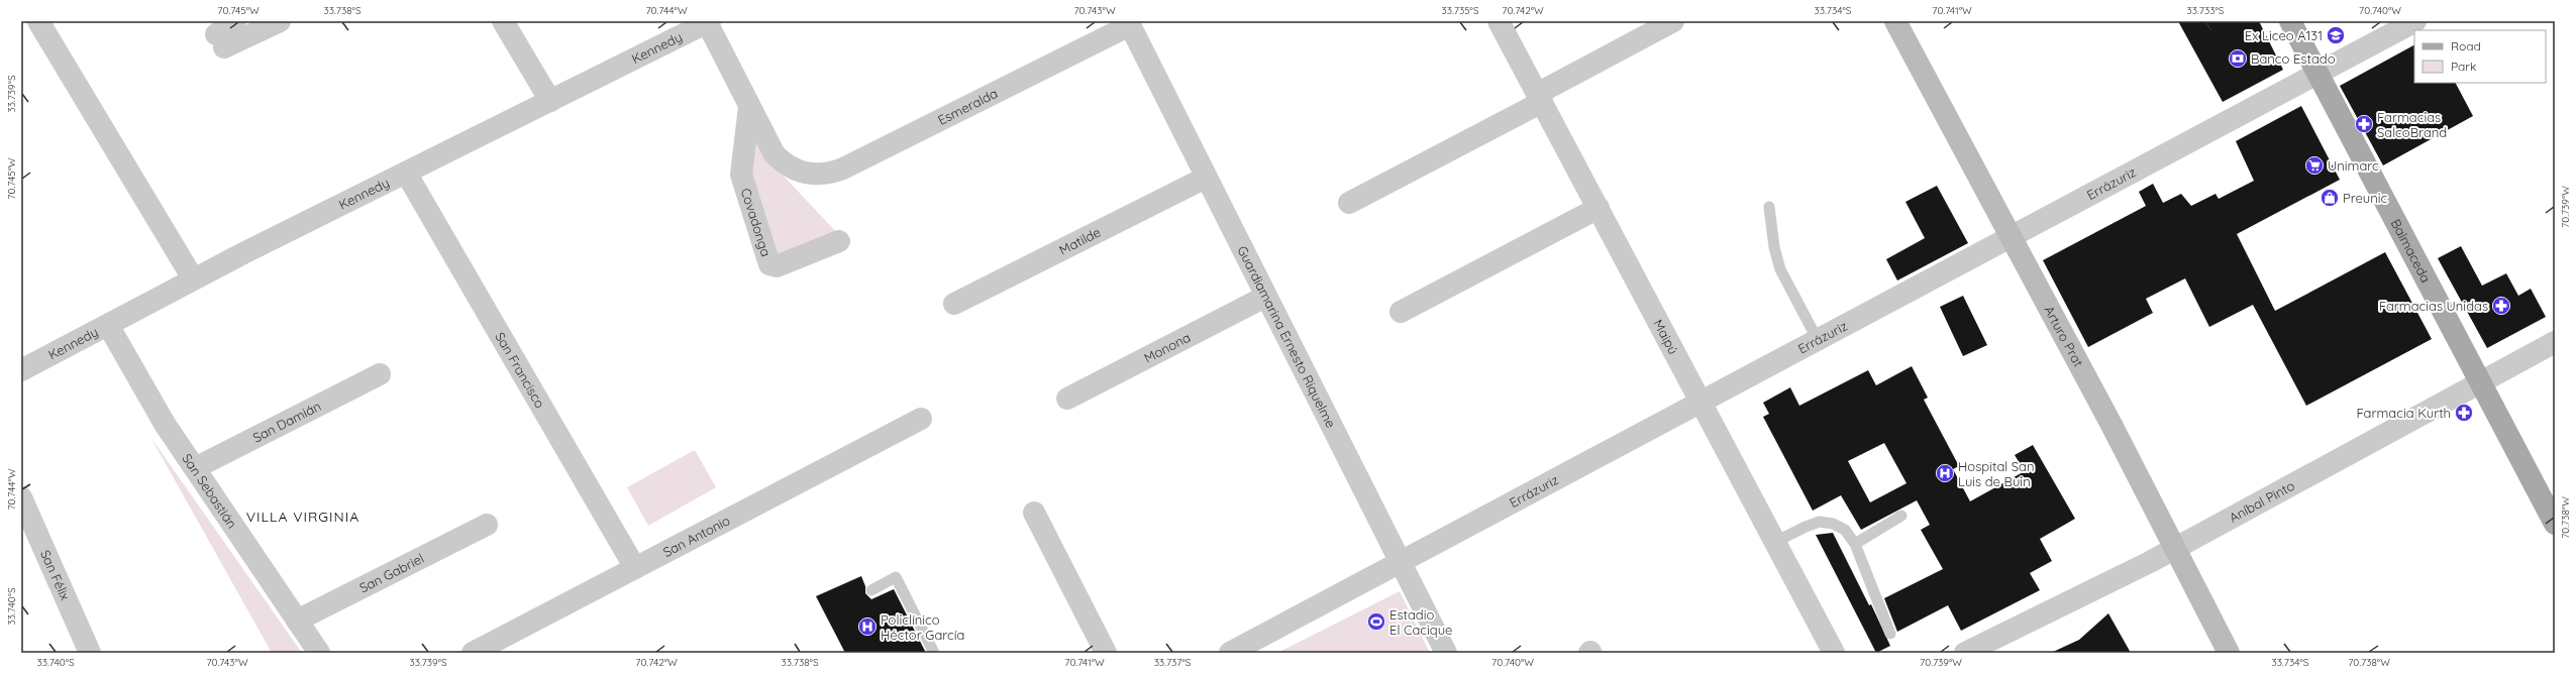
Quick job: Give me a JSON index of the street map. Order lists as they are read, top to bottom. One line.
{"streets":{"main road":["Balmaceda","Arturo Prat"],"street":["Kennedy","Esmeralda","Errázuriz","Covadonga","Matilde","Guardiamarina Ernesto Riquelme","Maipú","Monona","San Francisco","San Damián","San Sebastián","Aníbal Pinto","San Antonio","San Gabriel","San Félix"]},"crossings":[["Kennedy","San Francisco"],["Kennedy","San Sebastián"],["Esmeralda","Covadonga"],["Esmeralda","Guardiamarina Ernesto Riquelme"],["Errázuriz","Balmaceda"],["Errázuriz","Arturo Prat"],["Errázuriz","Guardiamarina Ernesto Riquelme"],["Errázuriz","Maipú"],["Matilde","Guardiamarina Ernesto Riquelme"],["Balmaceda","Aníbal Pinto"],["Arturo Prat","Aníbal Pinto"],["Guardiamarina Ernesto Riquelme","Monona"],["San Francisco","San Antonio"],["San Damián","San Sebastián"],["San Sebastián","San Gabriel"]],"districts":["VILLA VIRGINIA"],"places":{"school or university":["Ex Liceo A131"],"bank":["Banco Estado"],"pharmacy":["Farmacias SalcoBrand","Farmacias Unidas","Farmacia Kurth"],"supermarket":["Unimarc"],"shop":["Preunic"],"hospital":["Hospital San Luis de Buin","Policlínico Héctor García"],"sports":["Estadio El Cacique"]},"legend":["Road","Park"],"coordinates":["70.745°W","33.738°S","70.744°W","70.743°W","33.735°S","70.742°W","33.734°S","70.741°W","33.733°S","70.740°W","33.739°S","70.739°W","70.738°W","33.740°S","33.737°S"]}
